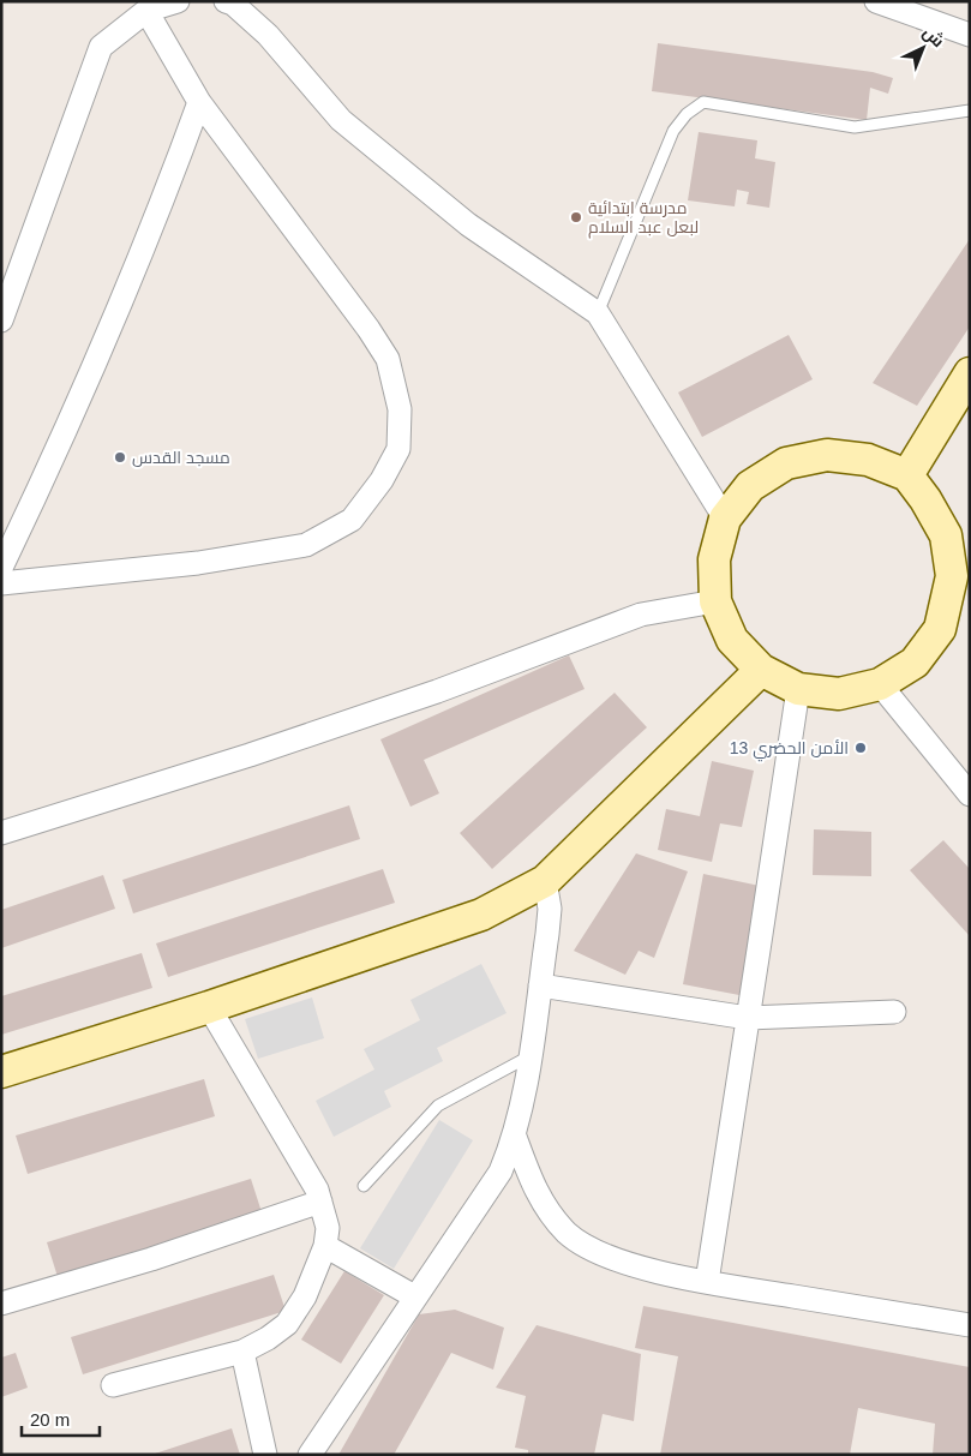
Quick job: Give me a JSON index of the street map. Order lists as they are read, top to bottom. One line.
{"places":["مدرسة ابتدائية لبعل عبد السلام","مسجد القدس","الأمن الحضري 13"],"scale_bar":"20 m","north":"top right"}
